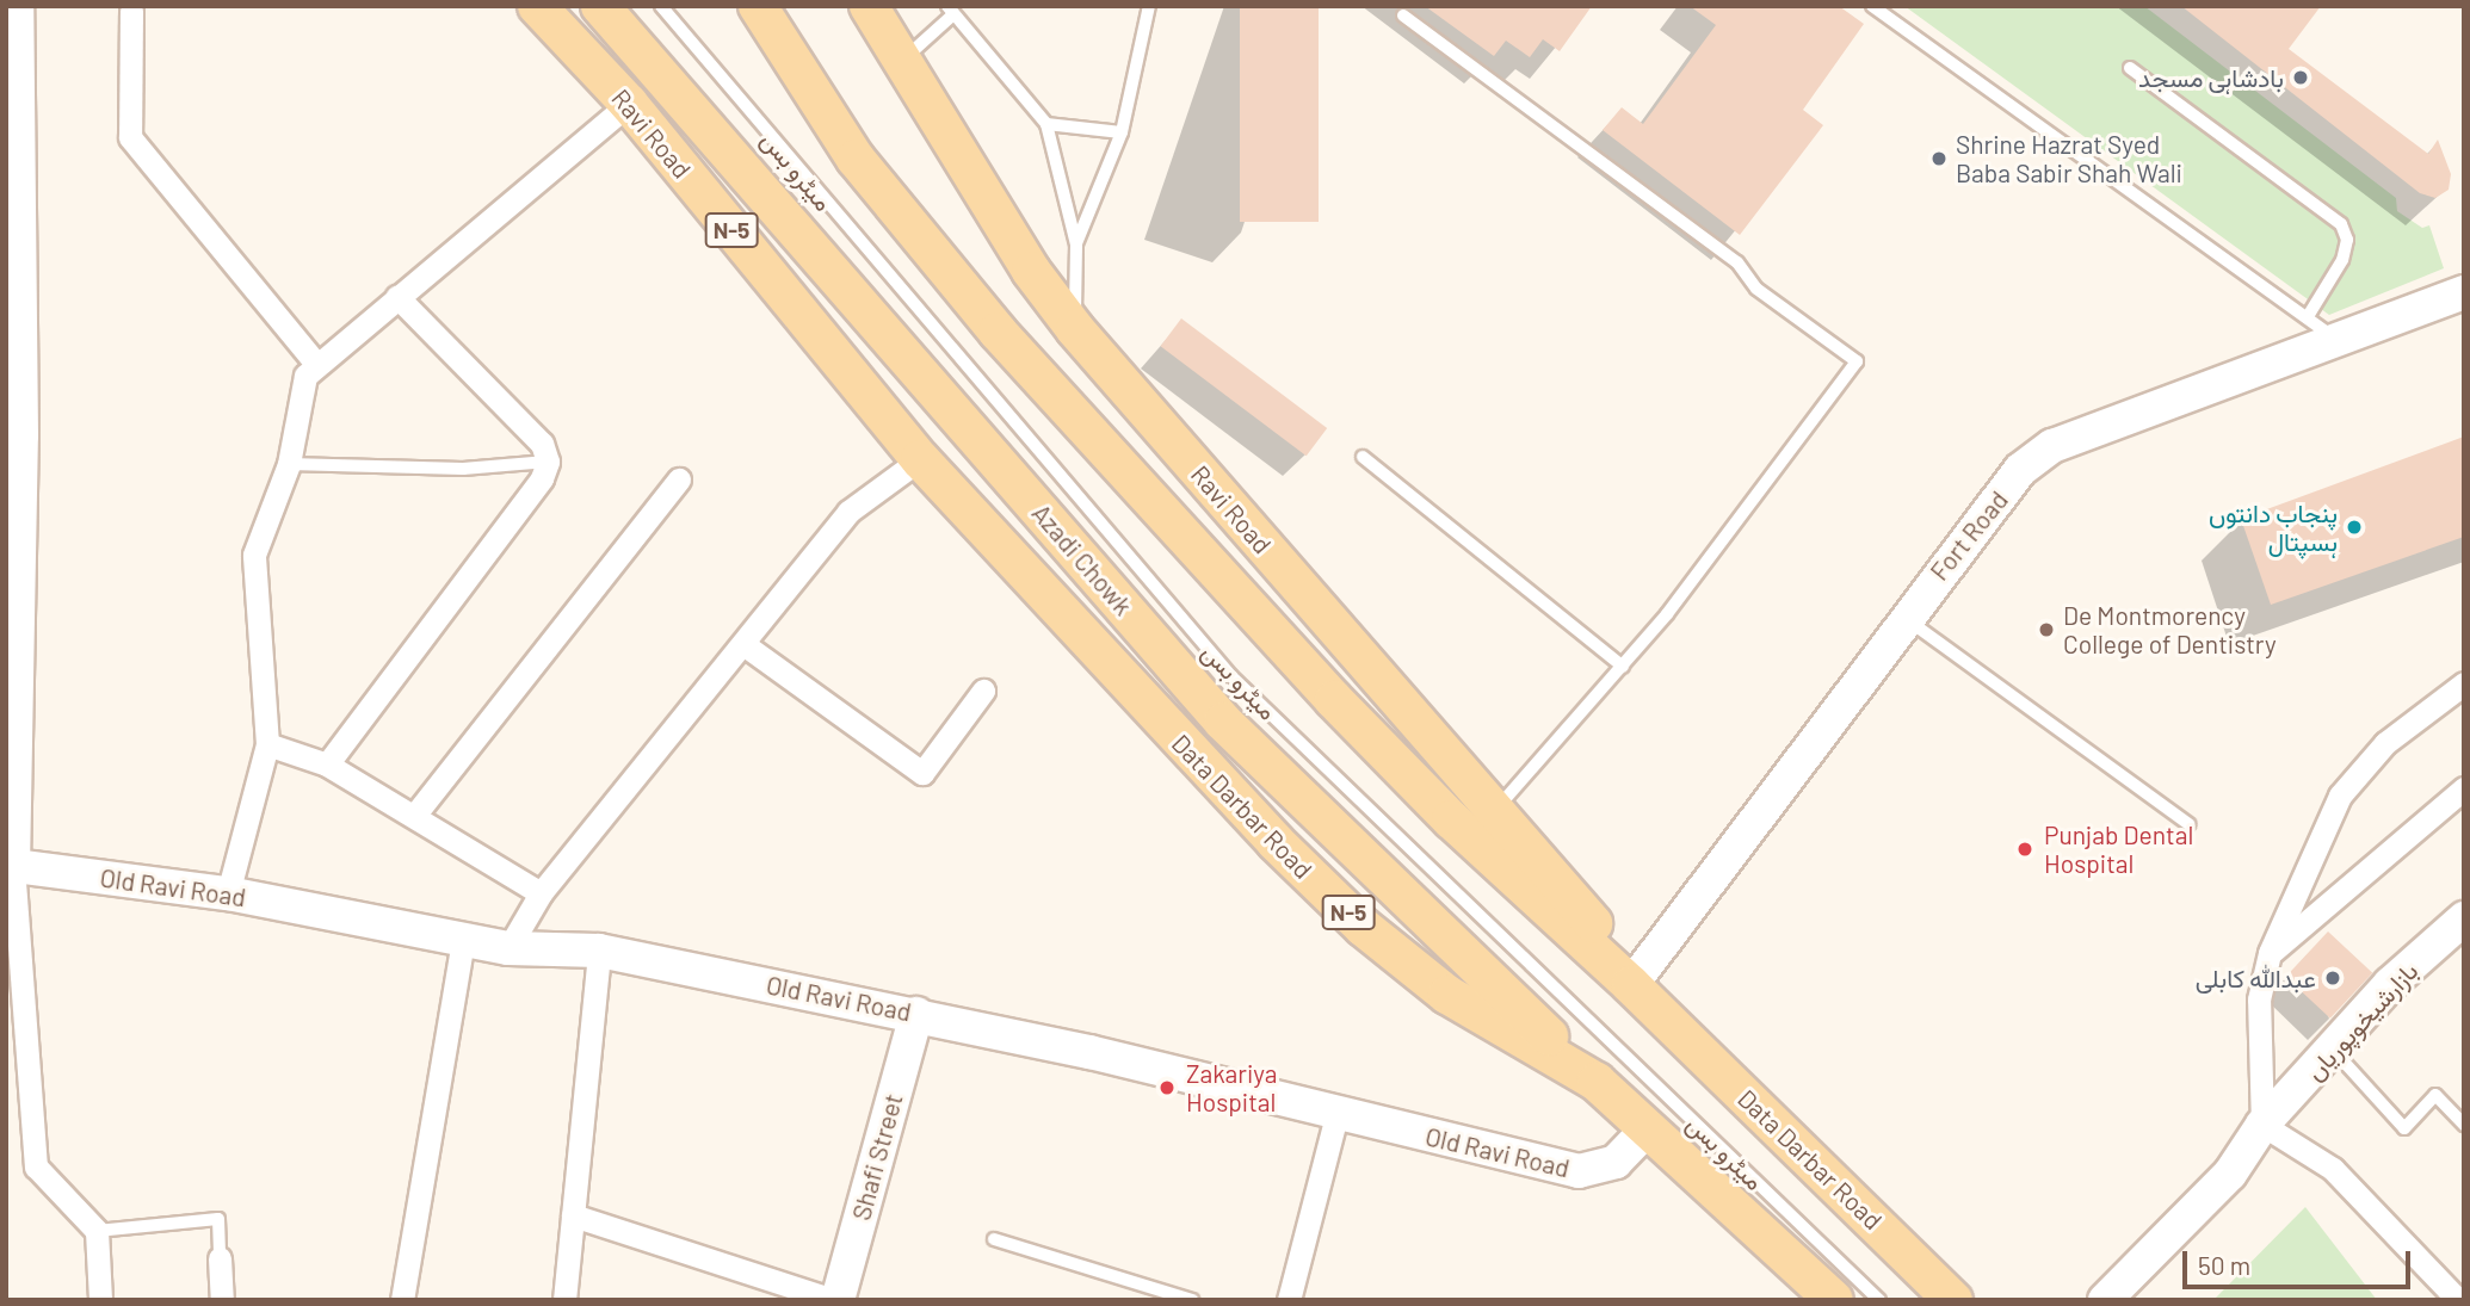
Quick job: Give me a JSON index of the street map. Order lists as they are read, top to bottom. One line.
{"streets":{"main road":["Ravi Road","N-5","Azadi Chowk","Data Darbar Road"],"street":["Fort Road","Old Ravi Road","بازارشیخوپوریاں","Shafi Street"],"lane":["میٹرو بس"]},"crossings":[["Ravi Road","Fort Road"],["Ravi Road","Data Darbar Road"],["Fort Road","Data Darbar Road"],["Azadi Chowk","Data Darbar Road"],["Data Darbar Road","Old Ravi Road"],["Old Ravi Road","Shafi Street"]],"places":["بادشاہی مسجد","Shrine Hazrat Syed Baba Sabir Shah Wali","پنجاب دانتوں ہسپتال","De Montmorency College of Dentistry","Punjab Dental Hospital","عبدﷲ کابلی","Zakariya Hospital"],"scale_bar":"50 m"}
